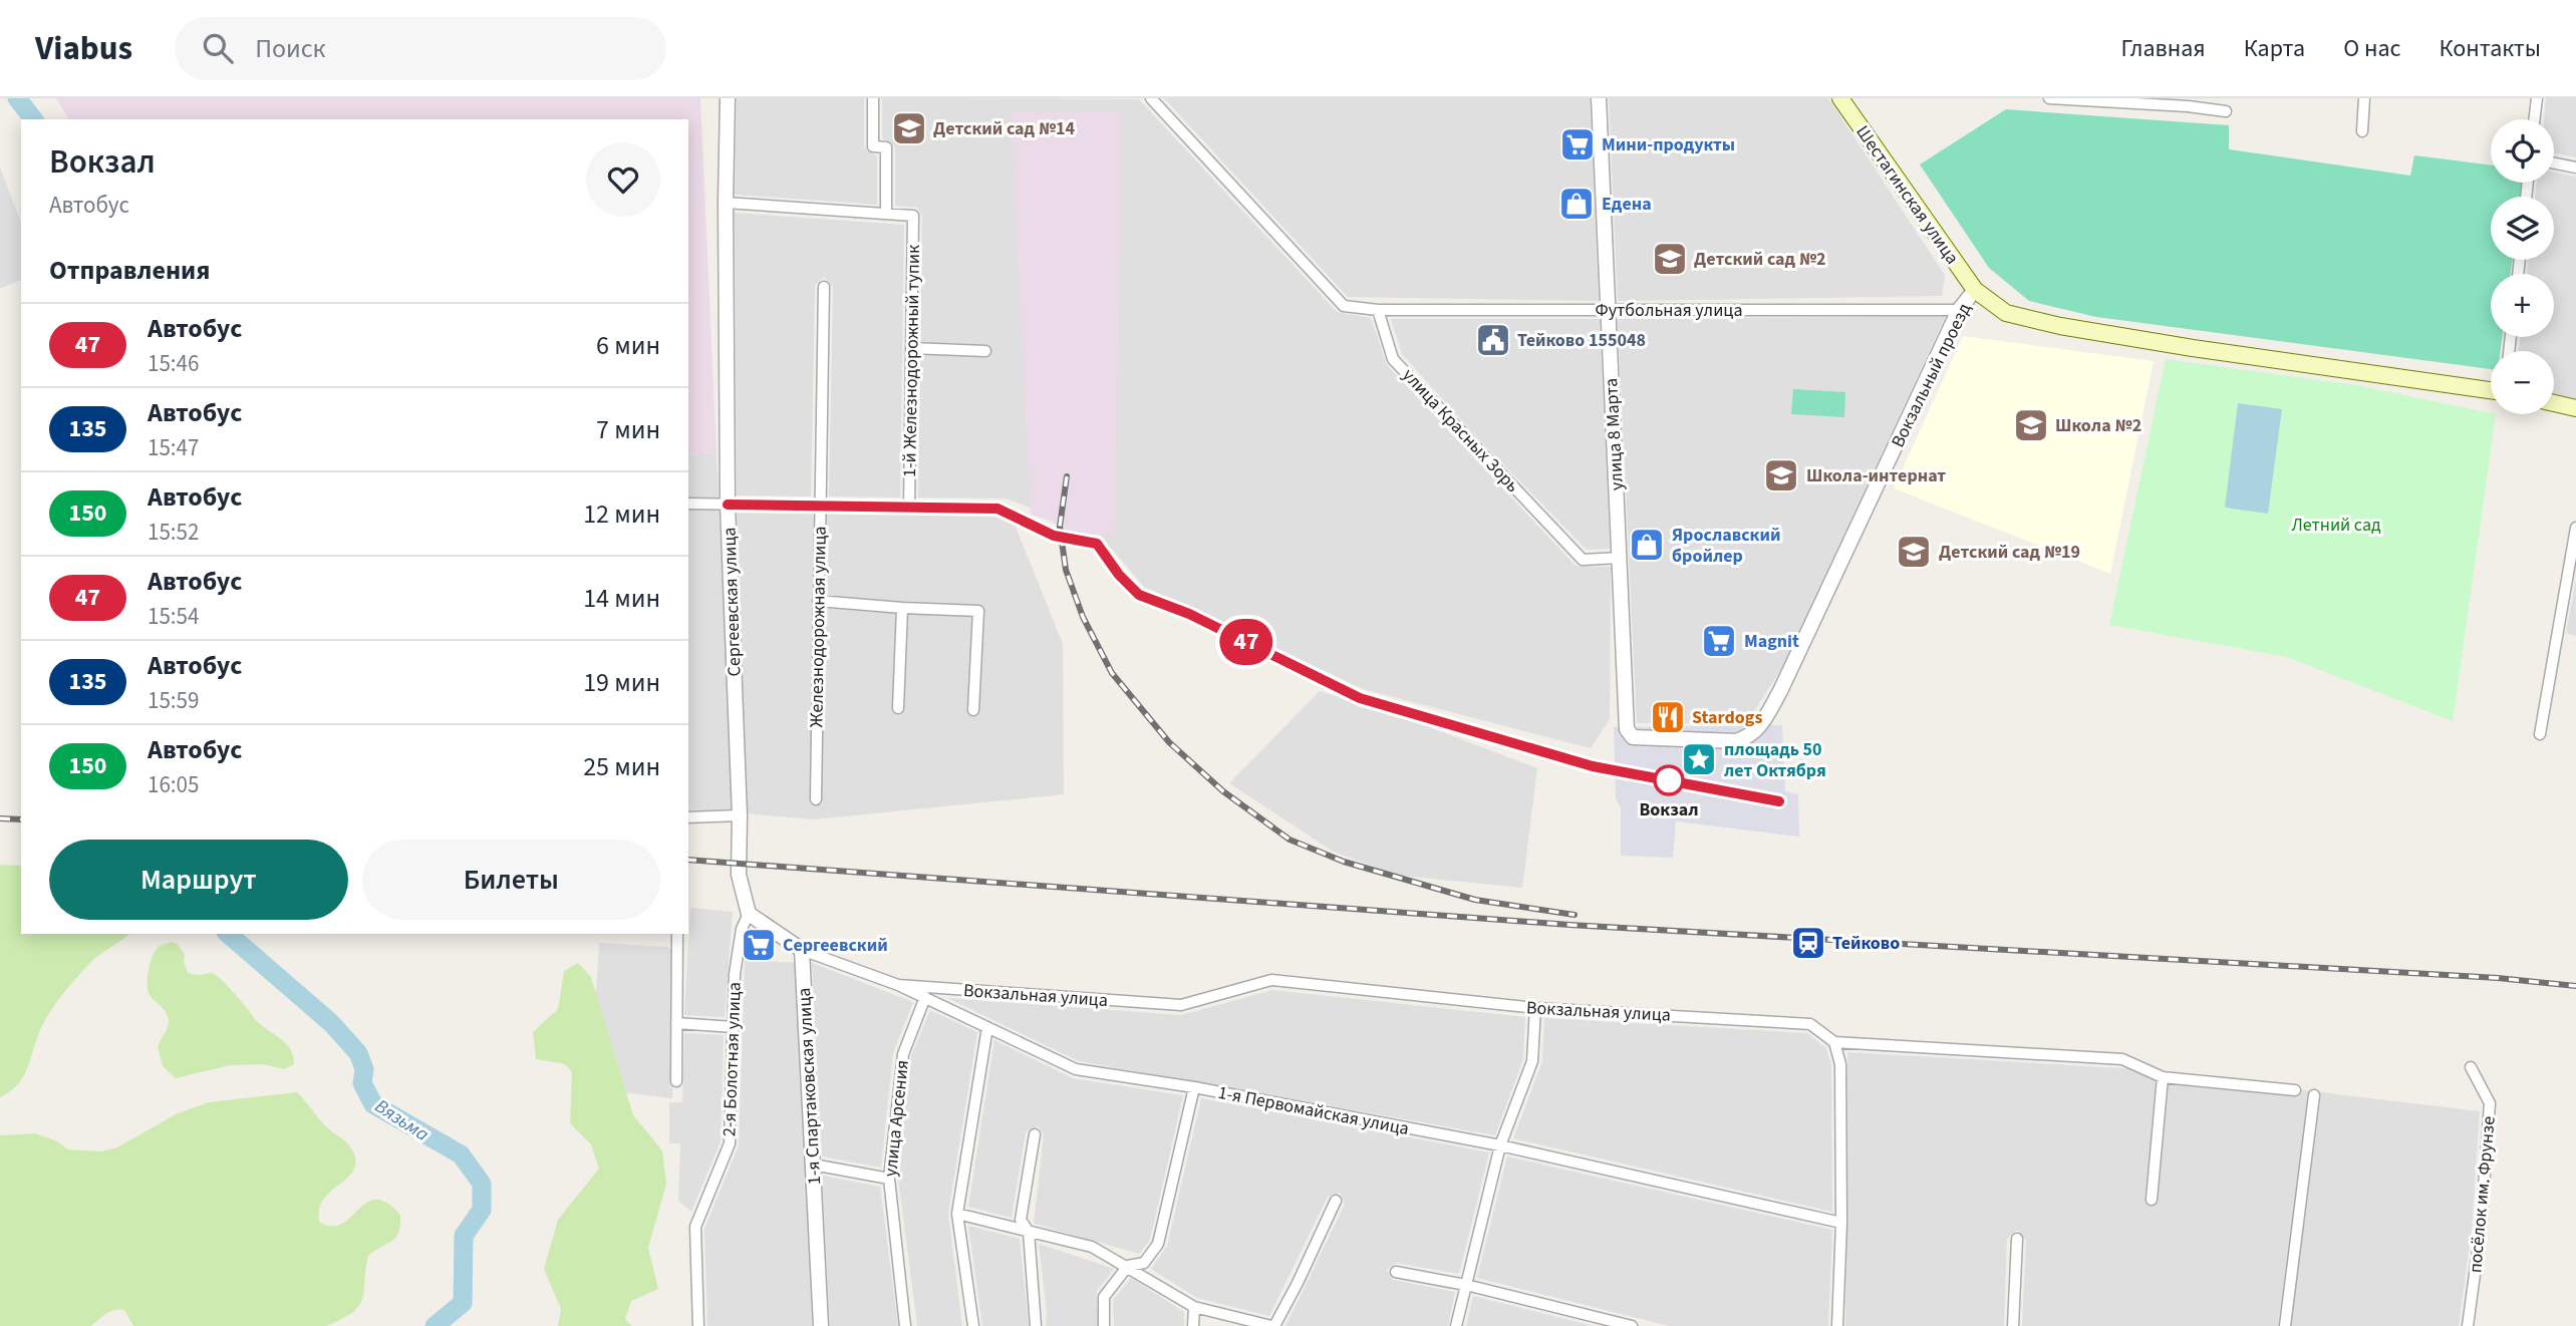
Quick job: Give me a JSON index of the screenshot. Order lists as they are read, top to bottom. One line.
{"streets":{"main road":["Шестагинская улица"],"street":["Футбольная улица","1-й Железнодорожный тупик","Вокзальный проезд","улица Красных Зорь","улица 8 Марта","Сергеевская улица","Железнодорожная улица","Вокзальная улица","2-я Болотная улица","1-я Спартаковская улица","1-я Первомайская улица","улица Арсения","посёлок им. Фрунзе"]},"crossings":[["Шестагинская улица","Вокзальный проезд"],["Футбольная улица","Вокзальный проезд"],["Футбольная улица","улица Красных Зорь"],["Футбольная улица","улица 8 Марта"],["Вокзальный проезд","улица 8 Марта"],["улица Красных Зорь","улица 8 Марта"],["Сергеевская улица","2-я Болотная улица"],["Вокзальная улица","1-я Первомайская улица"],["1-я Спартаковская улица","1-я Первомайская улица"],["1-я Первомайская улица","улица Арсения"]],"water":["Вязьма"],"parks":["Летний сад"],"places":{"school or university":["Детский сад №14","Детский сад №2","Школа №2","Школа-интернат","Детский сад №19"],"supermarket":["Мини-продукты","Magnit","Сергеевский"],"shop":["Едена","Ярославский бройлер"],"public building":["Тейково 155048"],"restaurant":["Stardogs"],"place":["площадь 50 лет Октября"],"other":["Вокзал"],"station":["Тейково"]},"lines":["bus line 47"],"page":{"header":"Viabus","search":"Поиск","nav":["Главная","Карта","О нас","Контакты"],"on_map":"47","map_buttons":["+","−"],"heading":[["Вокзал","Автобус"],"Отправления"],"list":[{"mark":"47","name":"Автобус","note":"15:46","value":"6 мин"},{"mark":"135","name":"Автобус","note":"15:47","value":"7 мин"},{"mark":"150","name":"Автобус","note":"15:52","value":"12 мин"},{"mark":"47","name":"Автобус","note":"15:54","value":"14 мин"},{"mark":"135","name":"Автобус","note":"15:59","value":"19 мин"},{"mark":"150","name":"Автобус","note":"16:05","value":"25 мин"}],"buttons":["Маршрут","Билеты"]}}
